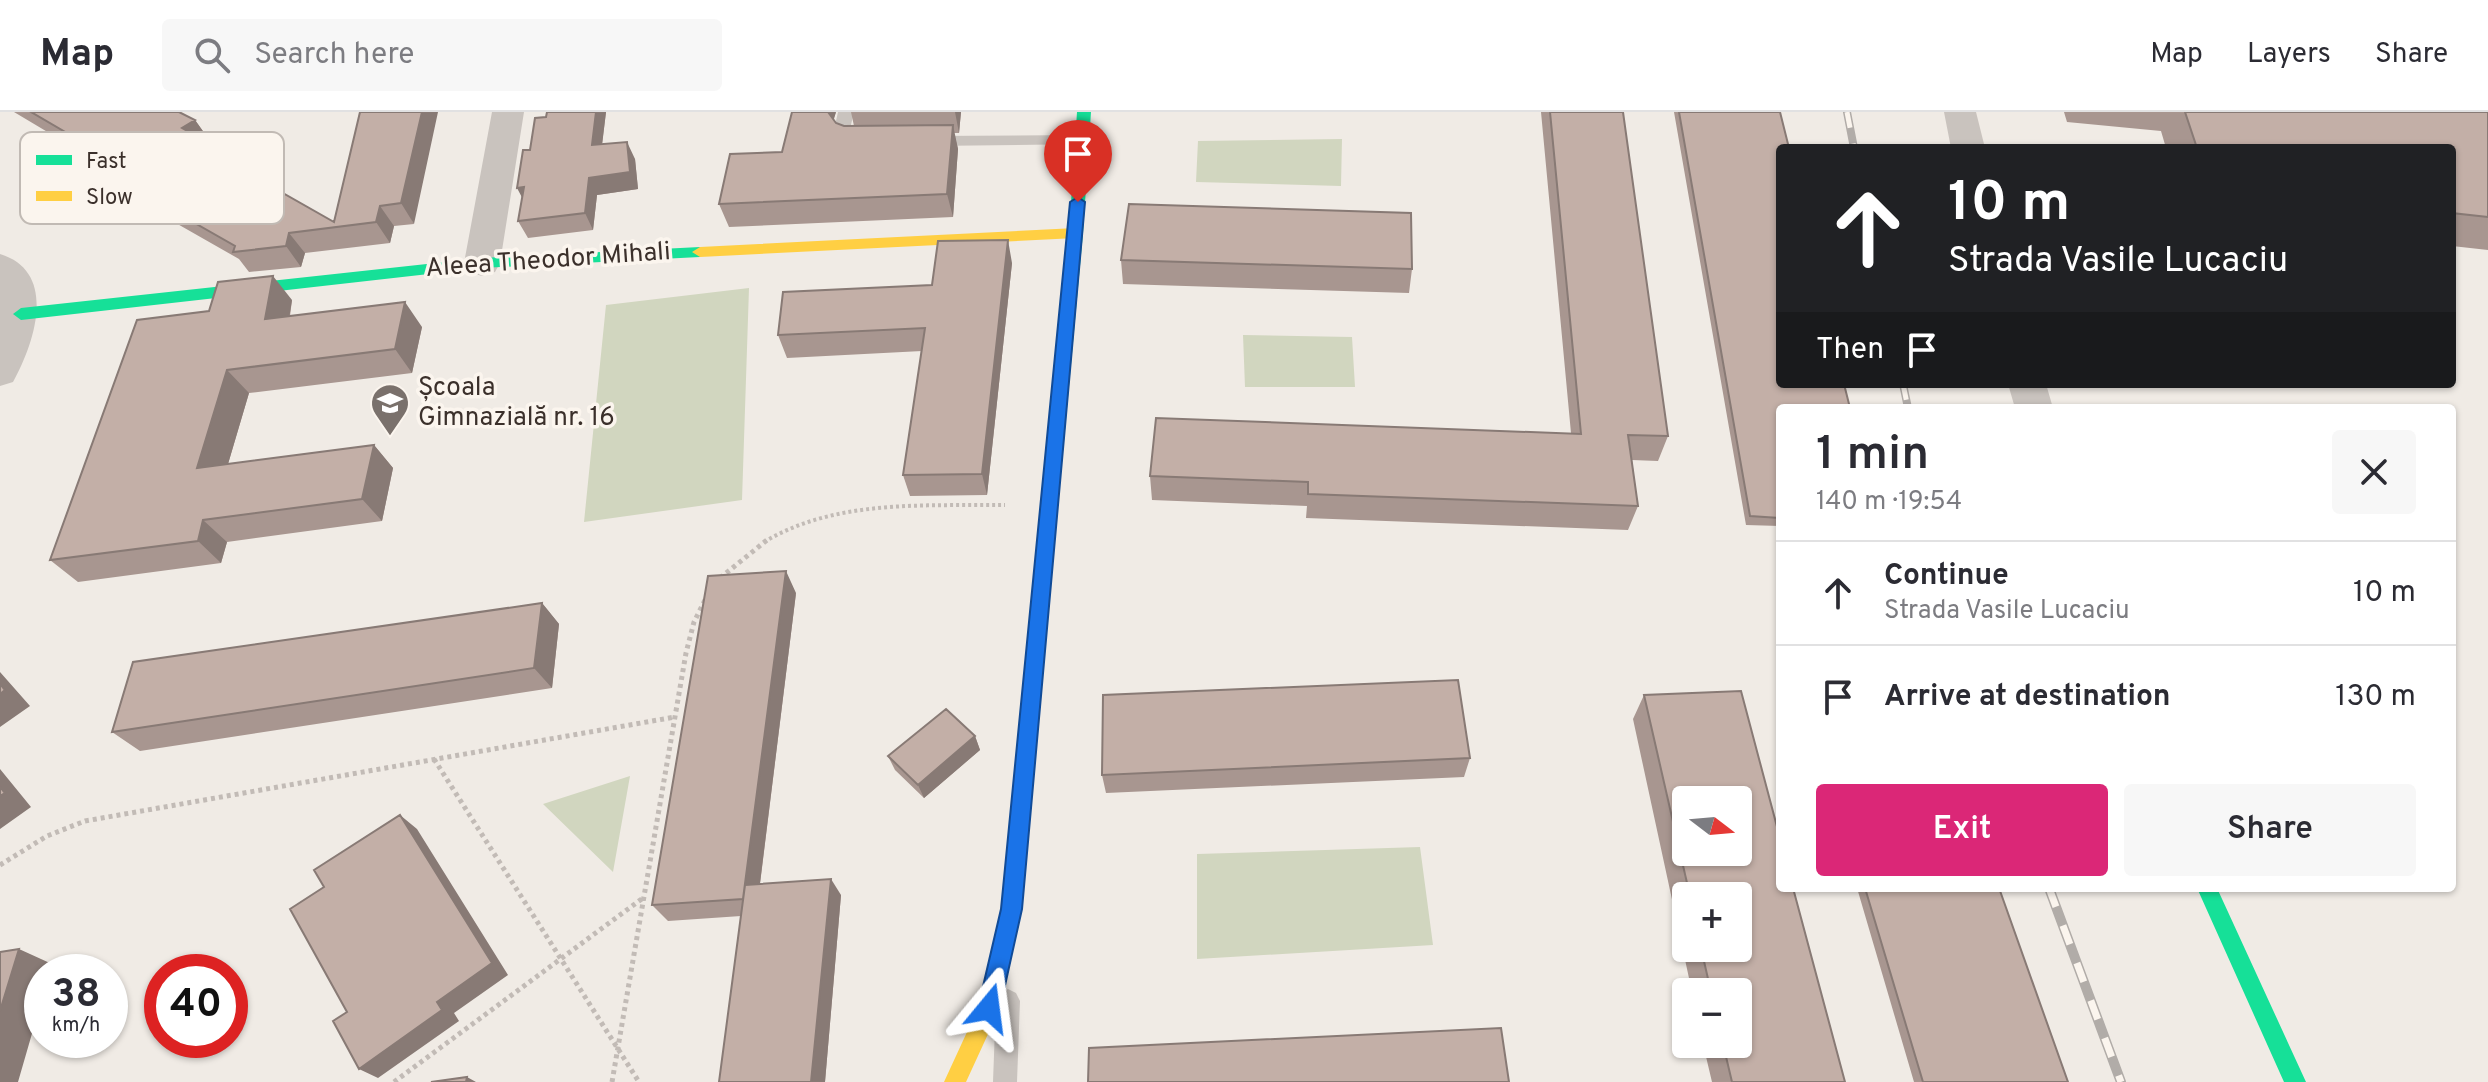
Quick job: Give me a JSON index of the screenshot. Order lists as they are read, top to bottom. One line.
{"streets":{"street":["Aleea Theodor Mihali"]},"places":{"school or university":["Școala Gimnazială nr. 16"]},"legend":["Fast","Slow"],"north":"right","page":{"header":"Map","search":"Search here","nav":["Map","Layers","Share"],"turn":["10 m","Strada Vasile Lucaciu"],"then":"Then","heading":["1 min","140 m · 19:54"],"list":[{"name":"Continue","note":"Strada Vasile Lucaciu","value":"10 m"},{"name":"Arrive at destination","value":"130 m"}],"buttons":["Exit","Share"],"map_buttons":["+","−"],"speed":"38 km/h","limit":"40"}}
